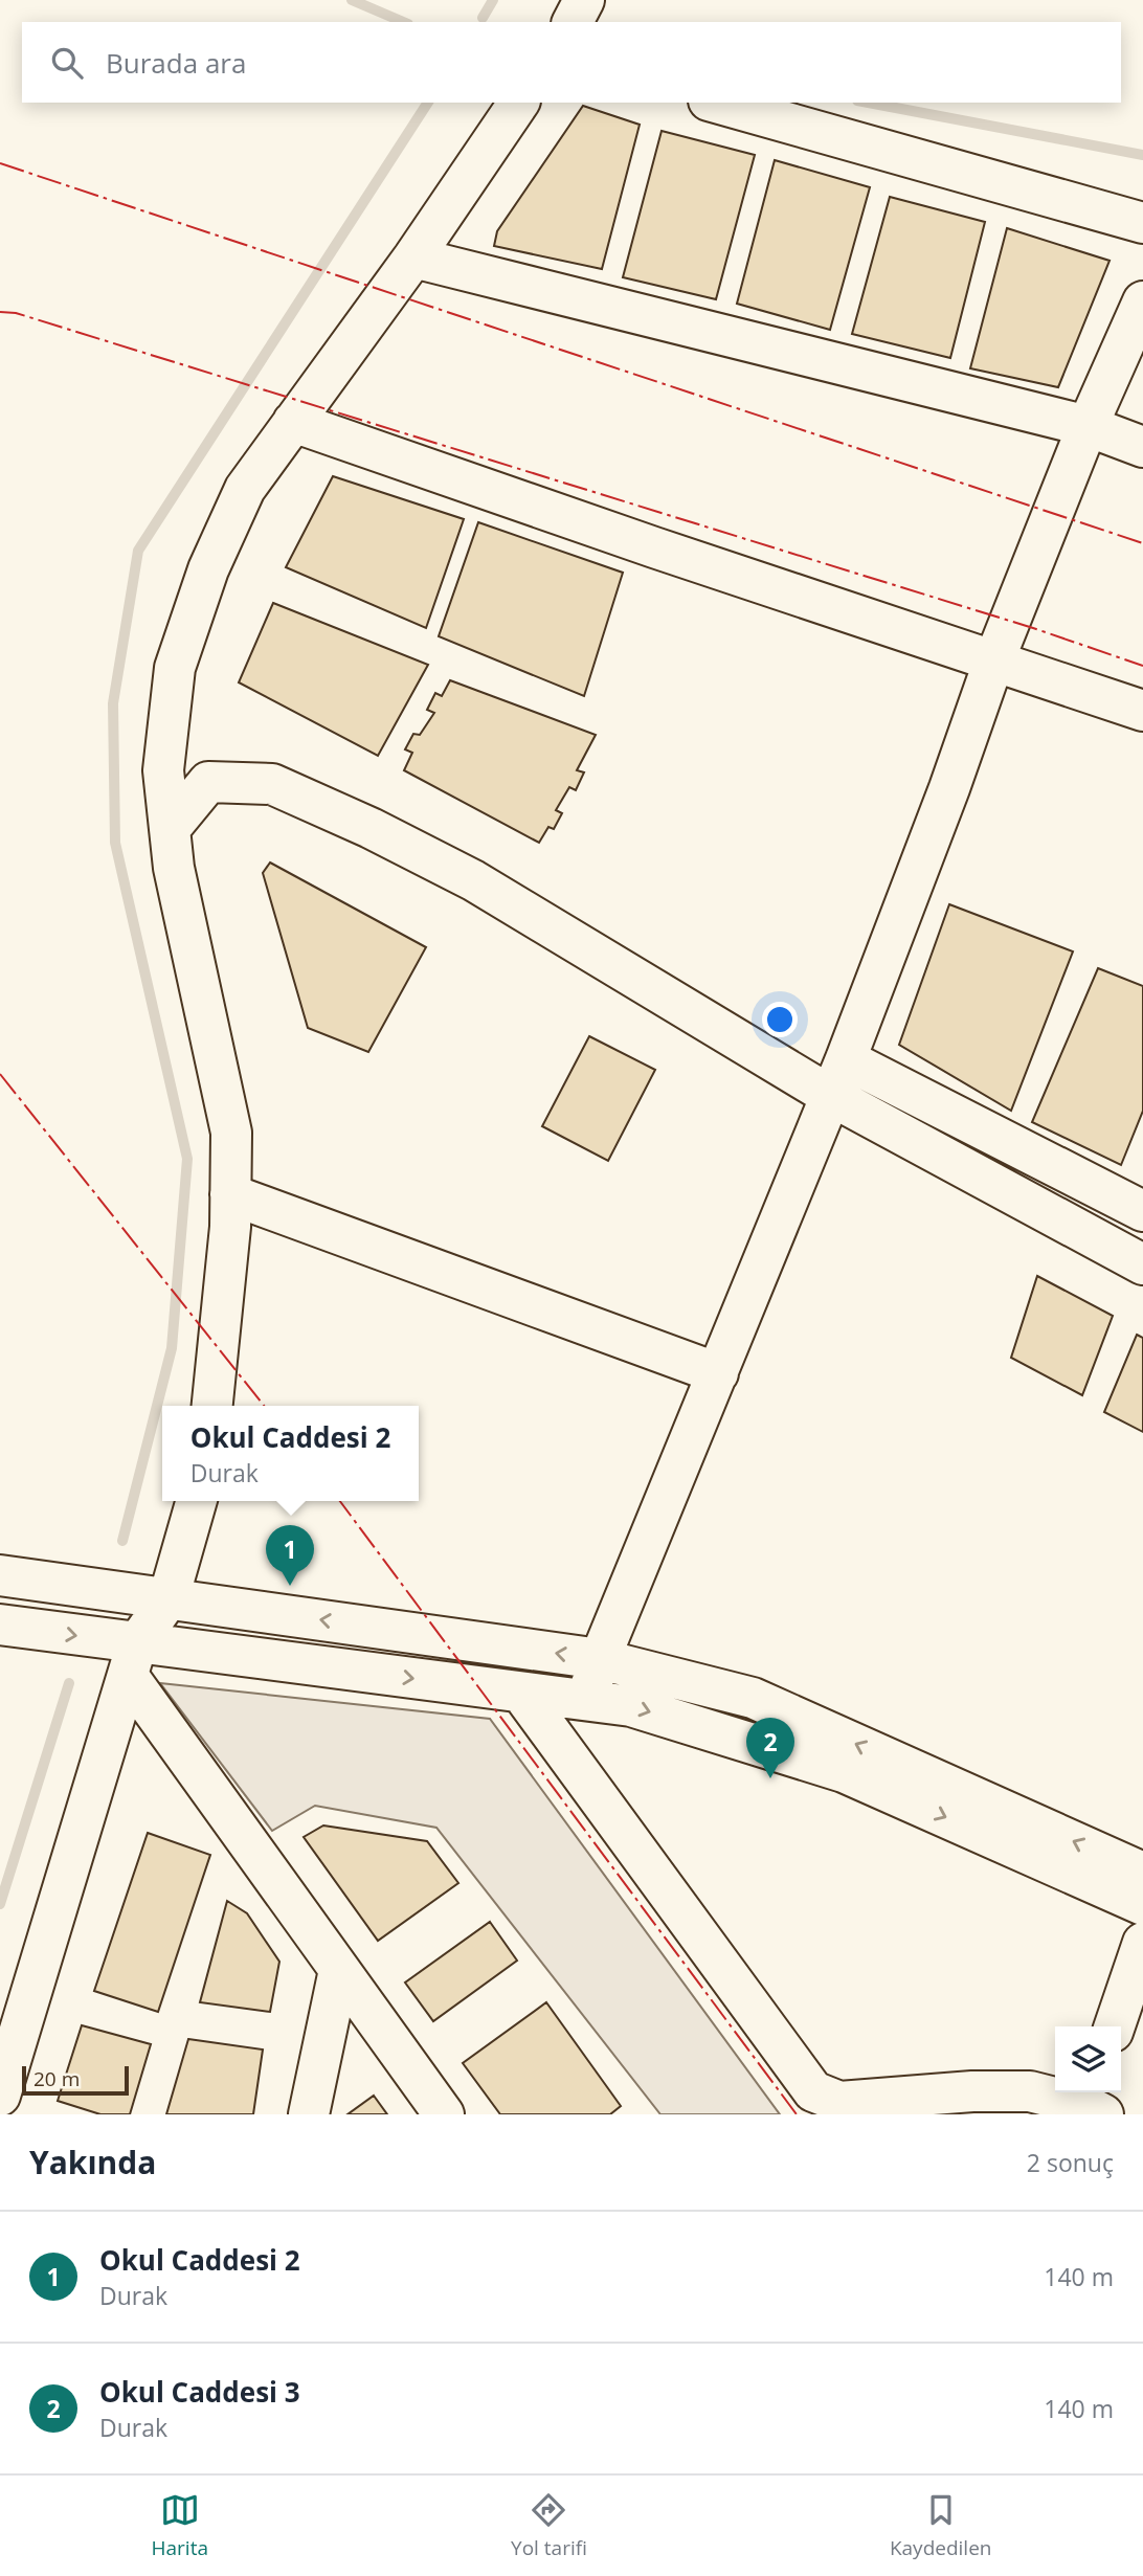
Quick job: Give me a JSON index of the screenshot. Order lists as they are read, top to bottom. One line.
{"scale_bar":"20 m","page":{"search":"Burada ara","popup":["Okul Caddesi 2","Durak"],"pins":["1","2"],"scale":"20 m","heading":["Yakında","2 sonuç"],"list":[{"mark":"1","name":"Okul Caddesi 2","note":"Durak","value":"140 m"},{"mark":"2","name":"Okul Caddesi 3","note":"Durak","value":"140 m"}],"nav":["Harita","Yol tarifi","Kaydedilen"]}}
